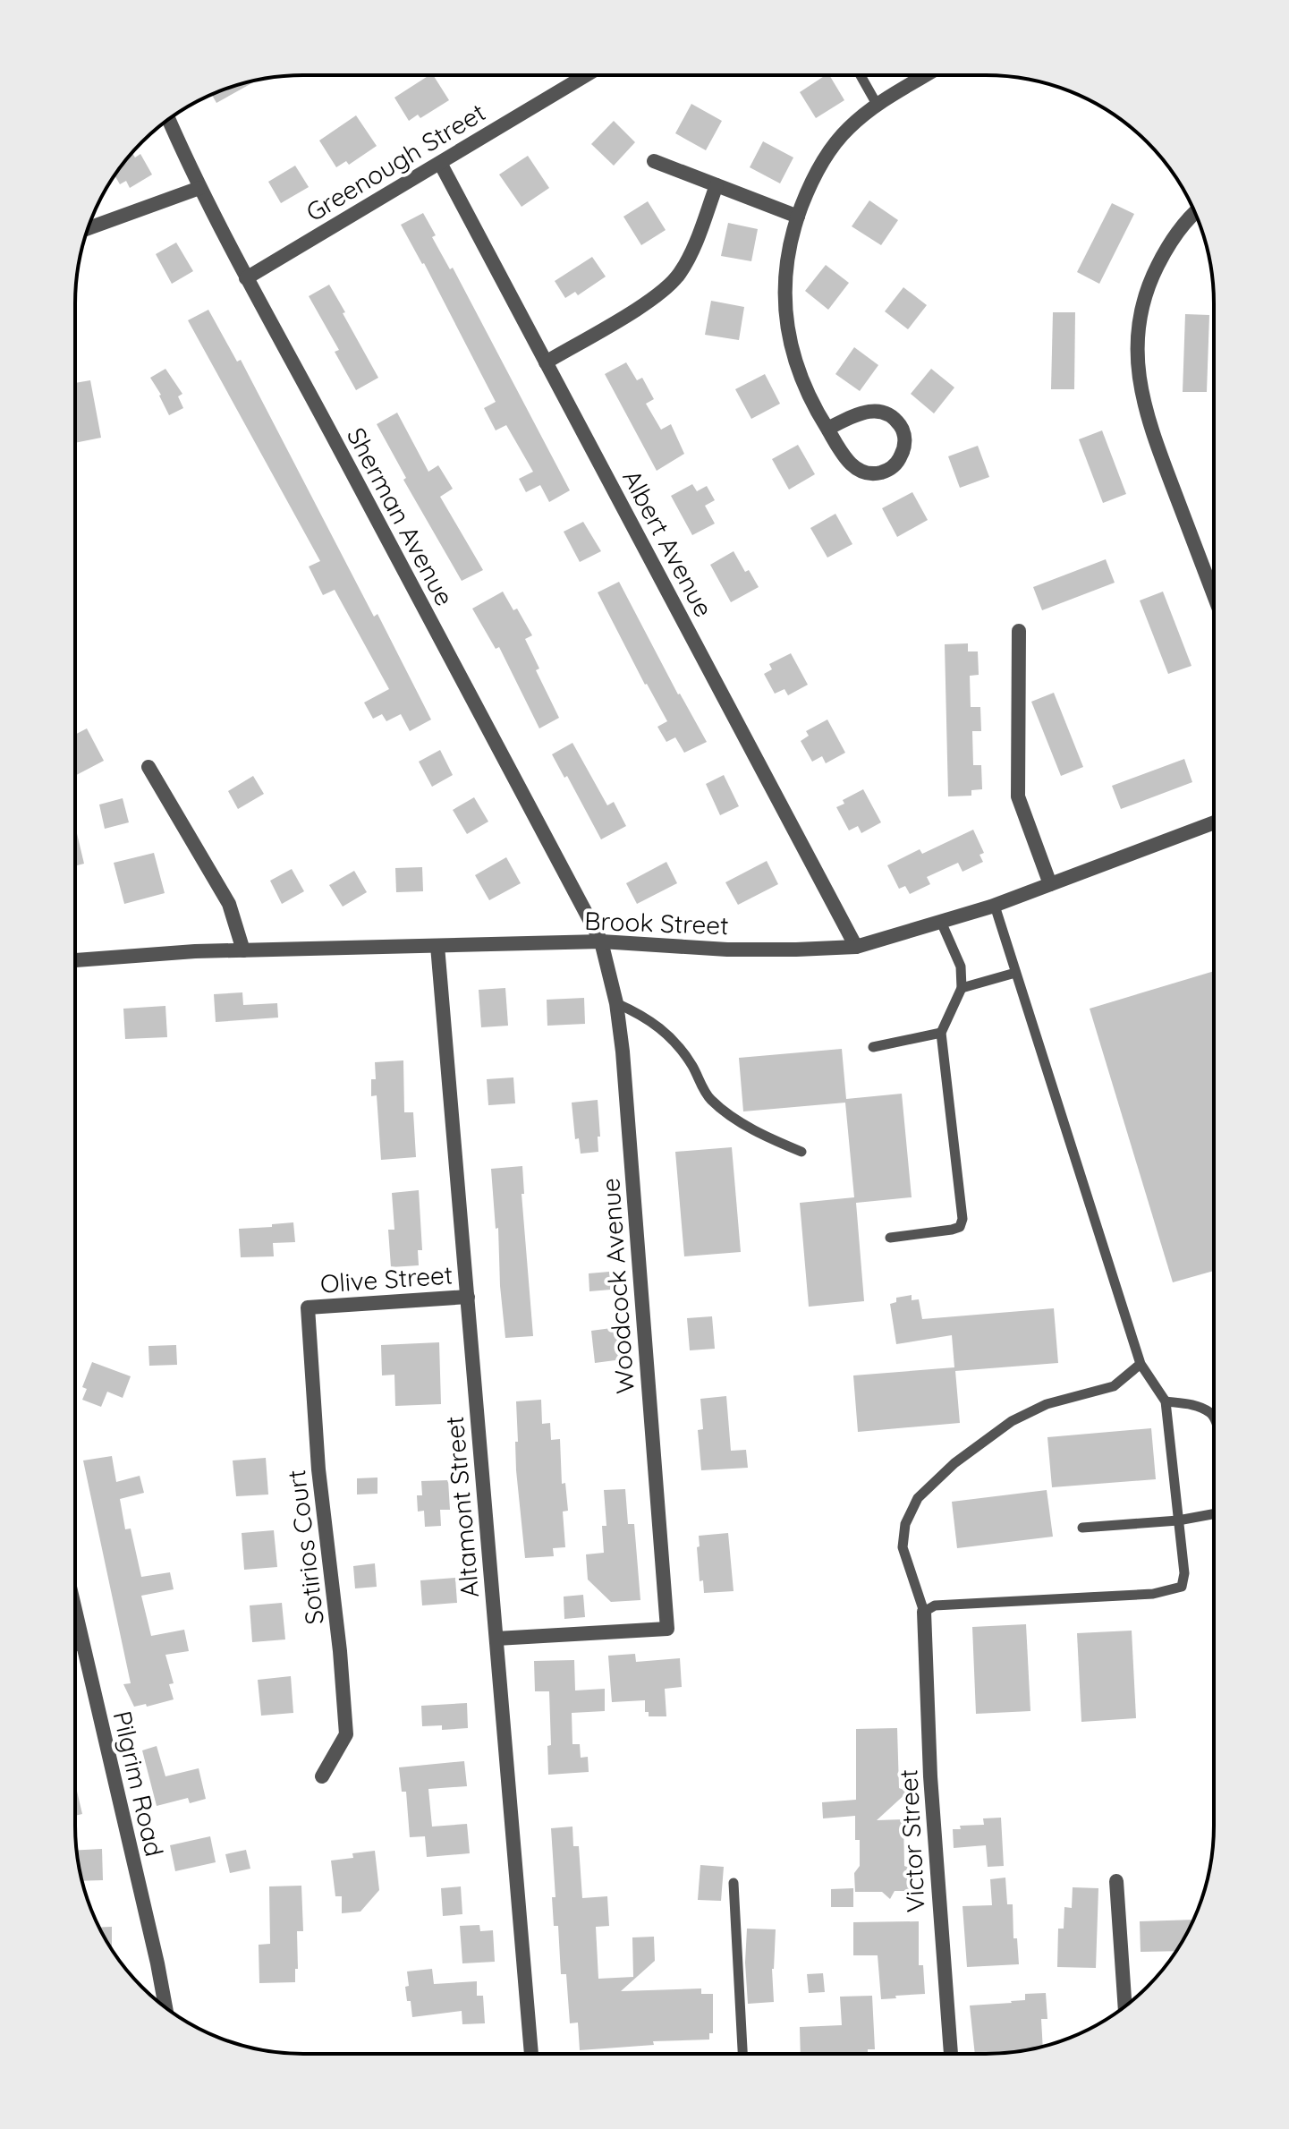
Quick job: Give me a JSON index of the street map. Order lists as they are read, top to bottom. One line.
{"streets":{"street":["Greenough Street","Sherman Avenue","Albert Avenue","Brook Street","Olive Street","Woodcock Avenue","Altamont Street","Sotirios Court","Pilgrim Road","Victor Street"]},"crossings":[["Greenough Street","Sherman Avenue"],["Greenough Street","Albert Avenue"],["Sherman Avenue","Brook Street"],["Sherman Avenue","Woodcock Avenue"],["Albert Avenue","Brook Street"],["Brook Street","Woodcock Avenue"],["Brook Street","Altamont Street"],["Olive Street","Altamont Street"],["Olive Street","Sotirios Court"],["Woodcock Avenue","Altamont Street"]]}
